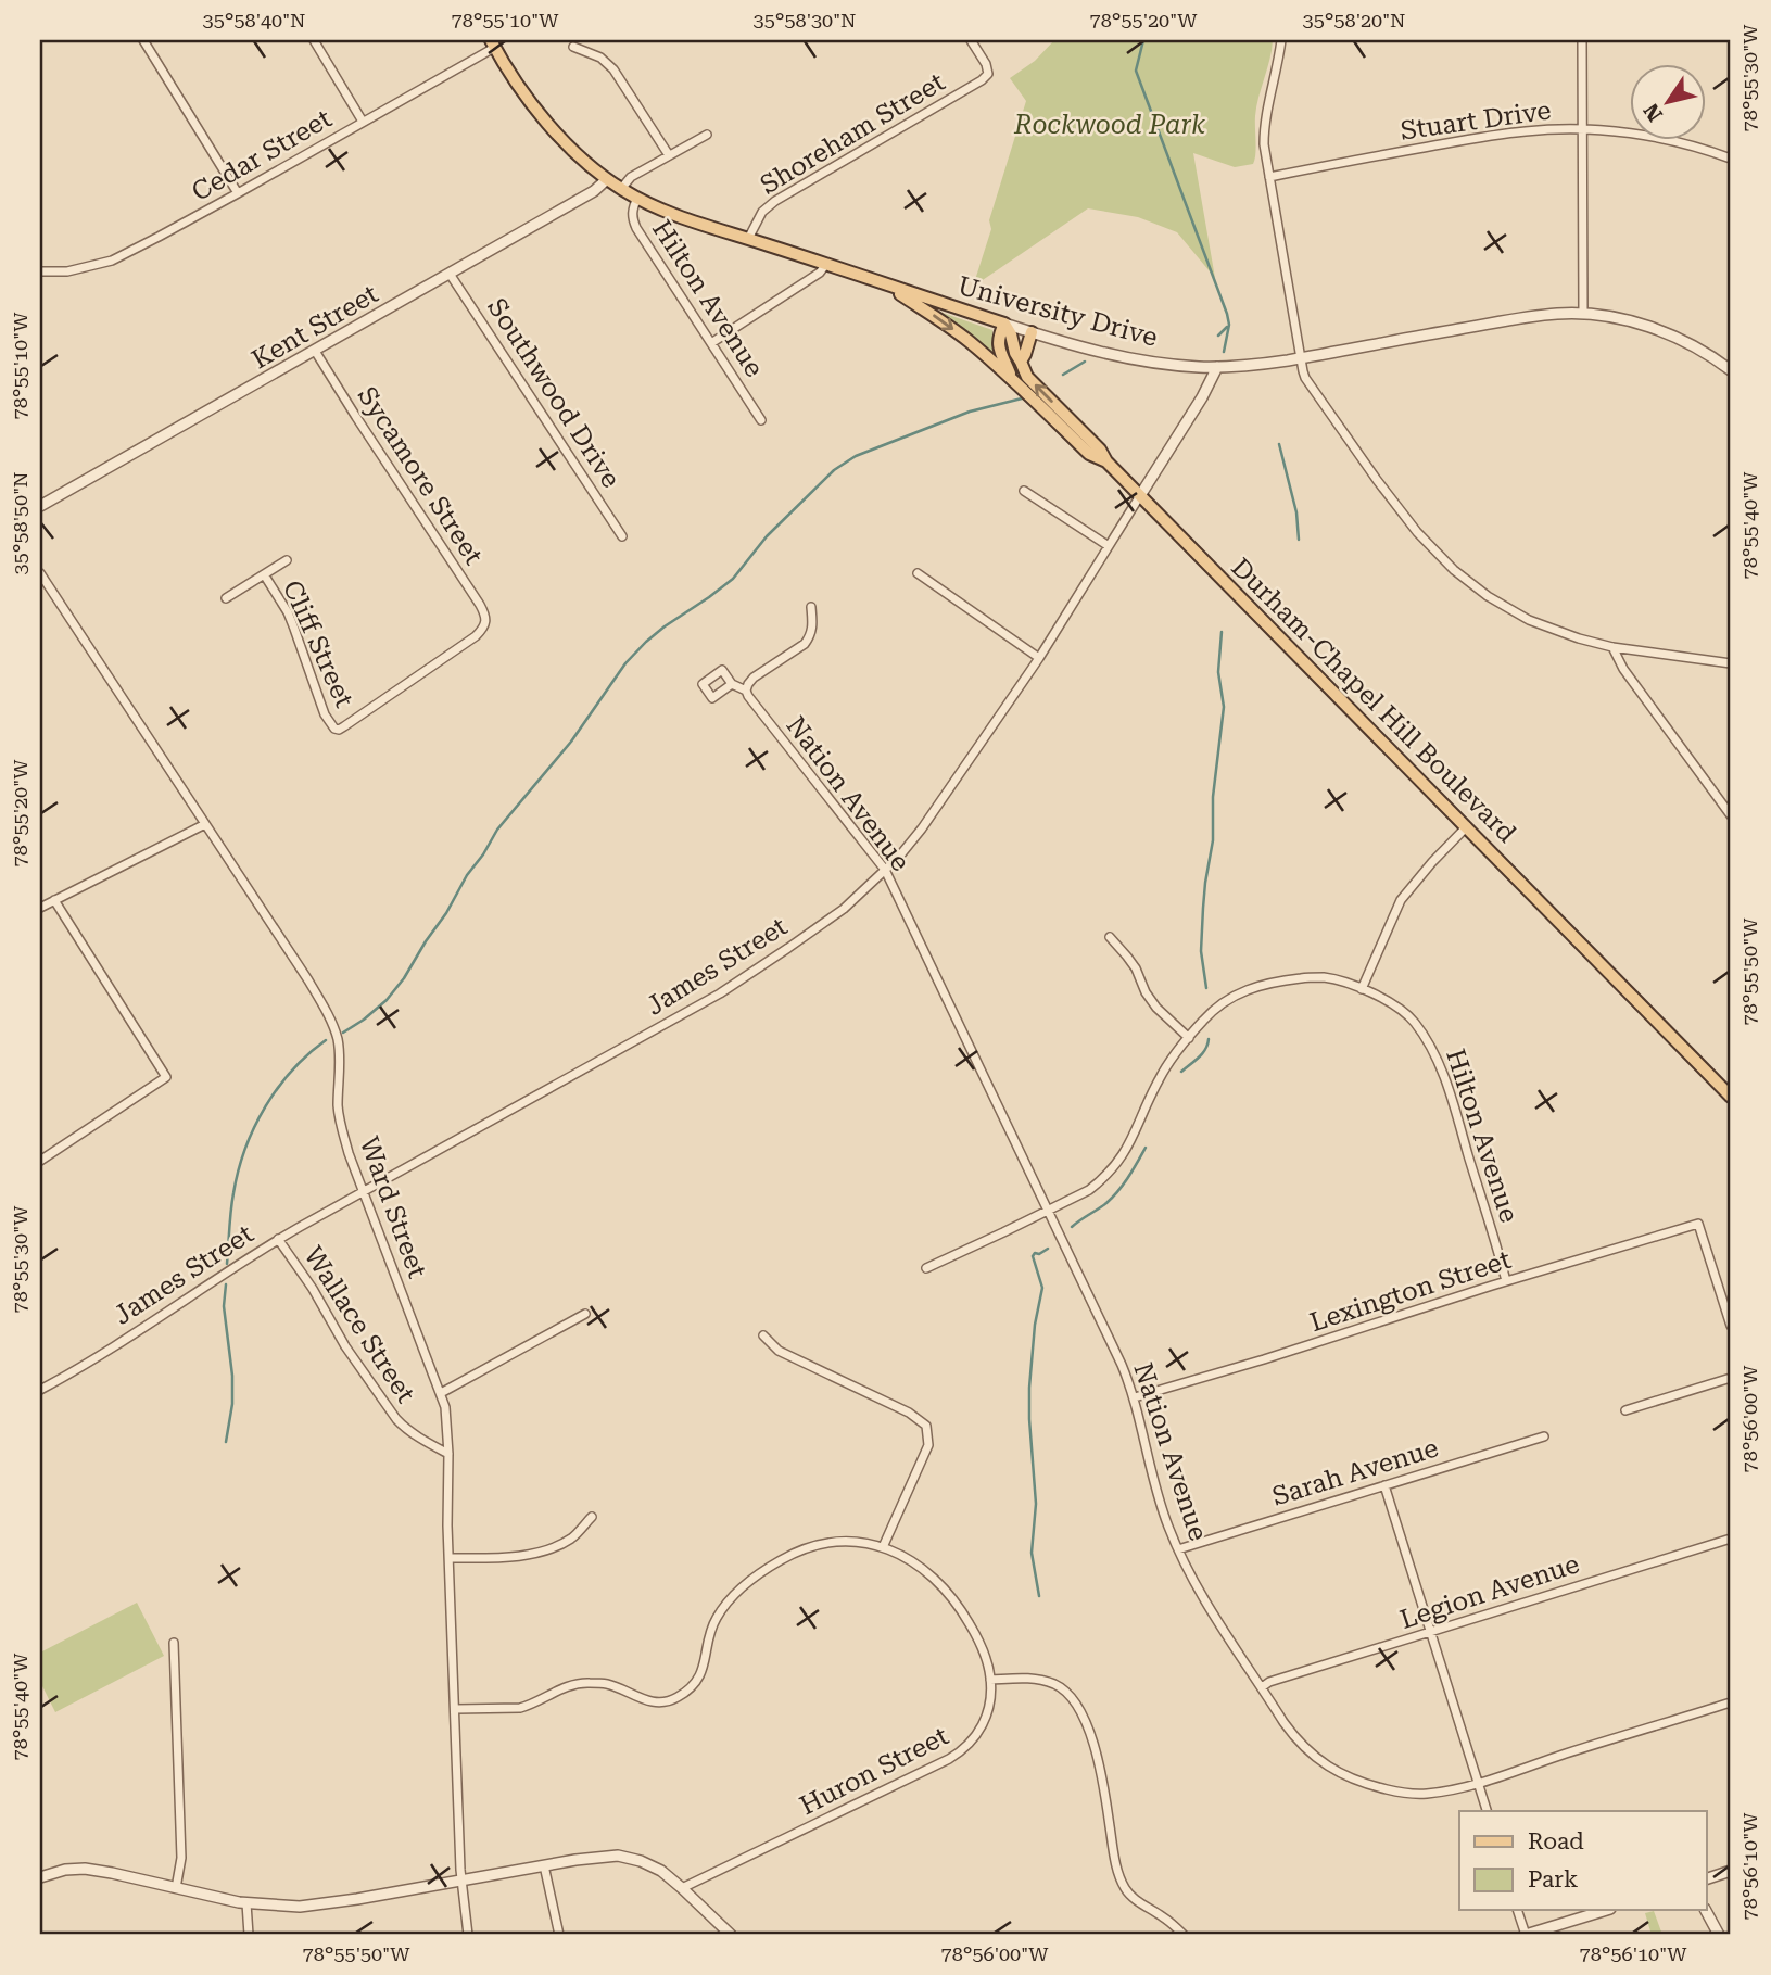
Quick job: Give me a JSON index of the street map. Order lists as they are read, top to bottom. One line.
{"streets":{"main road":["University Drive","Durham-Chapel Hill Boulevard"],"street":["Stuart Drive","Shoreham Street","Cedar Street","Hilton Avenue","Kent Street","Southwood Drive","Sycamore Street","Cliff Street","Nation Avenue","James Street","Ward Street","Lexington Street","Wallace Street","Sarah Avenue","Legion Avenue","Huron Street"]},"crossings":[["Shoreham Street","University Drive"],["Cedar Street","University Drive"],["Hilton Avenue","University Drive"],["Hilton Avenue","Nation Avenue"],["Hilton Avenue","Lexington Street"],["University Drive","Kent Street"],["University Drive","Durham-Chapel Hill Boulevard"],["University Drive","James Street"],["Kent Street","Southwood Drive"],["Kent Street","Sycamore Street"],["Sycamore Street","Cliff Street"],["Durham-Chapel Hill Boulevard","James Street"],["Nation Avenue","James Street"],["Nation Avenue","Lexington Street"],["Nation Avenue","Sarah Avenue"],["Nation Avenue","Legion Avenue"],["James Street","Ward Street"],["James Street","Wallace Street"],["Ward Street","Wallace Street"],["Ward Street","Huron Street"]],"parks":["Rockwood Park"],"legend":["Road","Park"],"north":"bottom left","coordinates":["35°58'40\"N","78°55'10\"W","35°58'30\"N","78°55'20\"W","35°58'20\"N","78°55'30\"W","35°58'50\"N","78°55'40\"W","78°55'50\"W","78°56'00\"W","78°56'10\"W"]}
